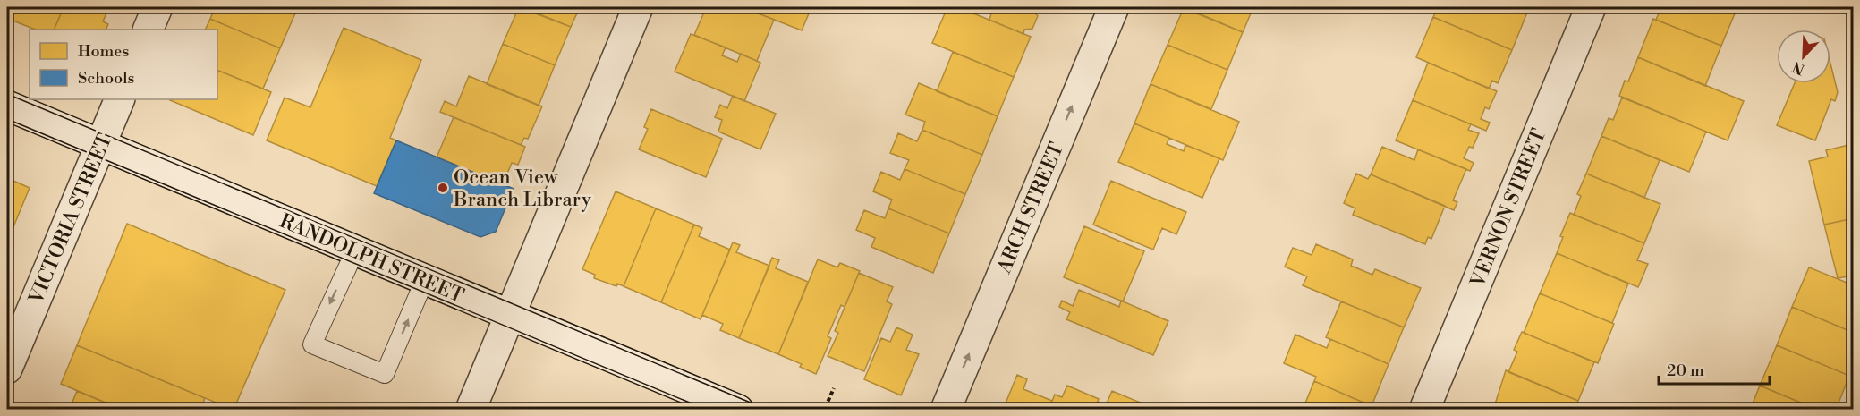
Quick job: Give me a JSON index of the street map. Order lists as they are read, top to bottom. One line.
{"streets":{"street":["ARCH STREET","VERNON STREET","VICTORIA STREET","RANDOLPH STREET"]},"crossings":[["VICTORIA STREET","RANDOLPH STREET"]],"one_way":["ARCH STREET"],"places":["Ocean View Branch Library"],"legend":["Homes","Schools"],"scale_bar":"20 m","north":"bottom left"}
